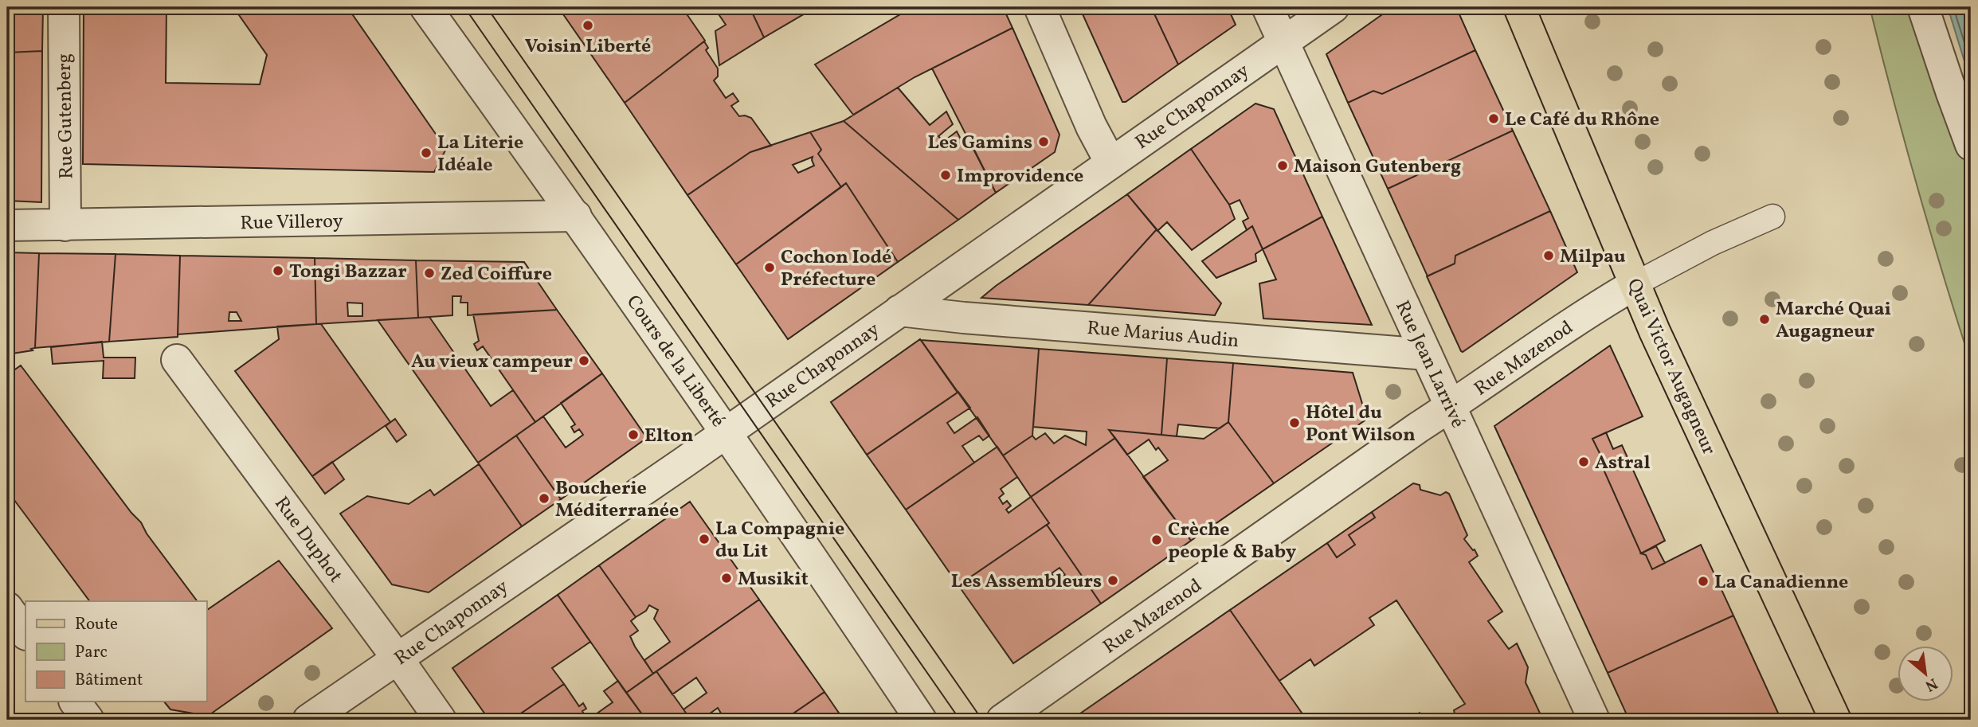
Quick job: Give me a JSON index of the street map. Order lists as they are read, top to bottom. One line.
{"streets":{"main road":["Quai Victor Augagneur"],"street":["Rue Chaponnay","Rue Gutenberg","Rue Villeroy","Rue Marius Audin","Rue Mazenod","Cours de la Liberté","Rue Jean Larrivé","Rue Duphot"]},"crossings":[["Rue Chaponnay","Rue Marius Audin"],["Rue Chaponnay","Cours de la Liberté"],["Rue Chaponnay","Rue Jean Larrivé"],["Rue Chaponnay","Rue Duphot"],["Rue Gutenberg","Rue Villeroy"],["Rue Villeroy","Cours de la Liberté"],["Rue Marius Audin","Rue Jean Larrivé"],["Rue Mazenod","Rue Jean Larrivé"],["Rue Mazenod","Quai Victor Augagneur"]],"places":["Voisin Liberté","Le Café du Rhône","Les Gamins","La Literie Idéale","Maison Gutenberg","Improvidence","Milpau","Cochon Iodé Préfecture","Tongi Bazzar","Zed Coiffure","Marché Quai Augagneur","Au vieux campeur","Hôtel du Pont Wilson","Elton","Astral","Boucherie Méditerranée","La Compagnie du Lit","Crèche people & Baby","Musikit","Les Assembleurs","La Canadienne"],"legend":["Route","Parc","Bâtiment"],"north":"bottom right"}
